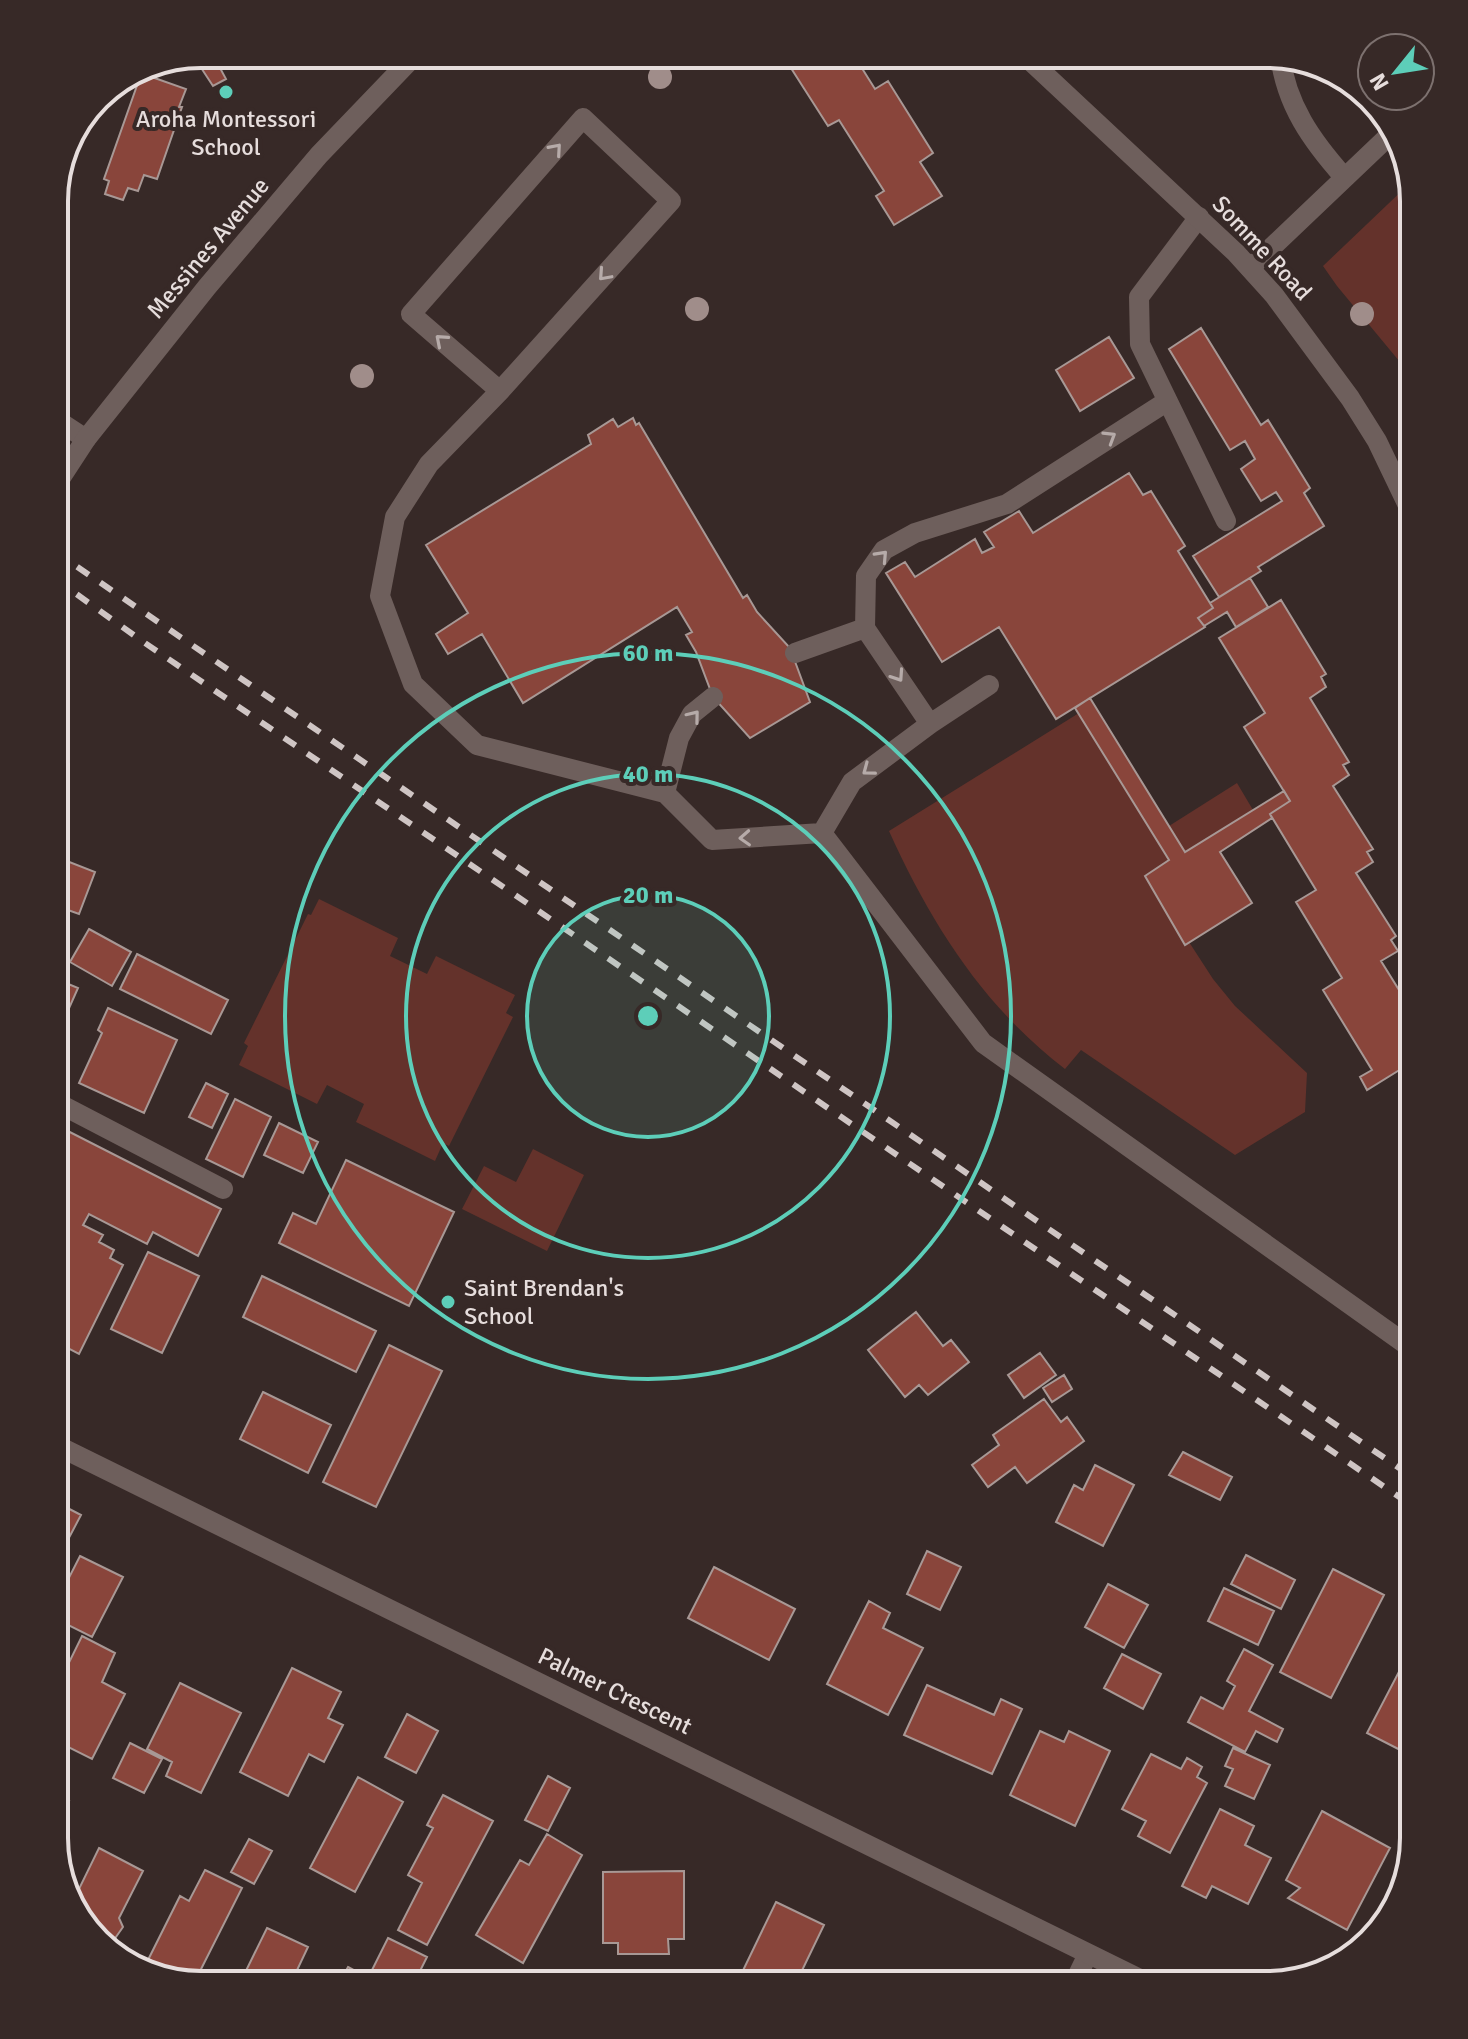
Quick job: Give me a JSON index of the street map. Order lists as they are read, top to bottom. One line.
{"streets":{"street":["Messines Avenue","Somme Road","Palmer Crescent"]},"places":["Aroha Montessori School","Saint Brendan's School"],"north":"bottom left","rings":["60 m","40 m","20 m"]}
